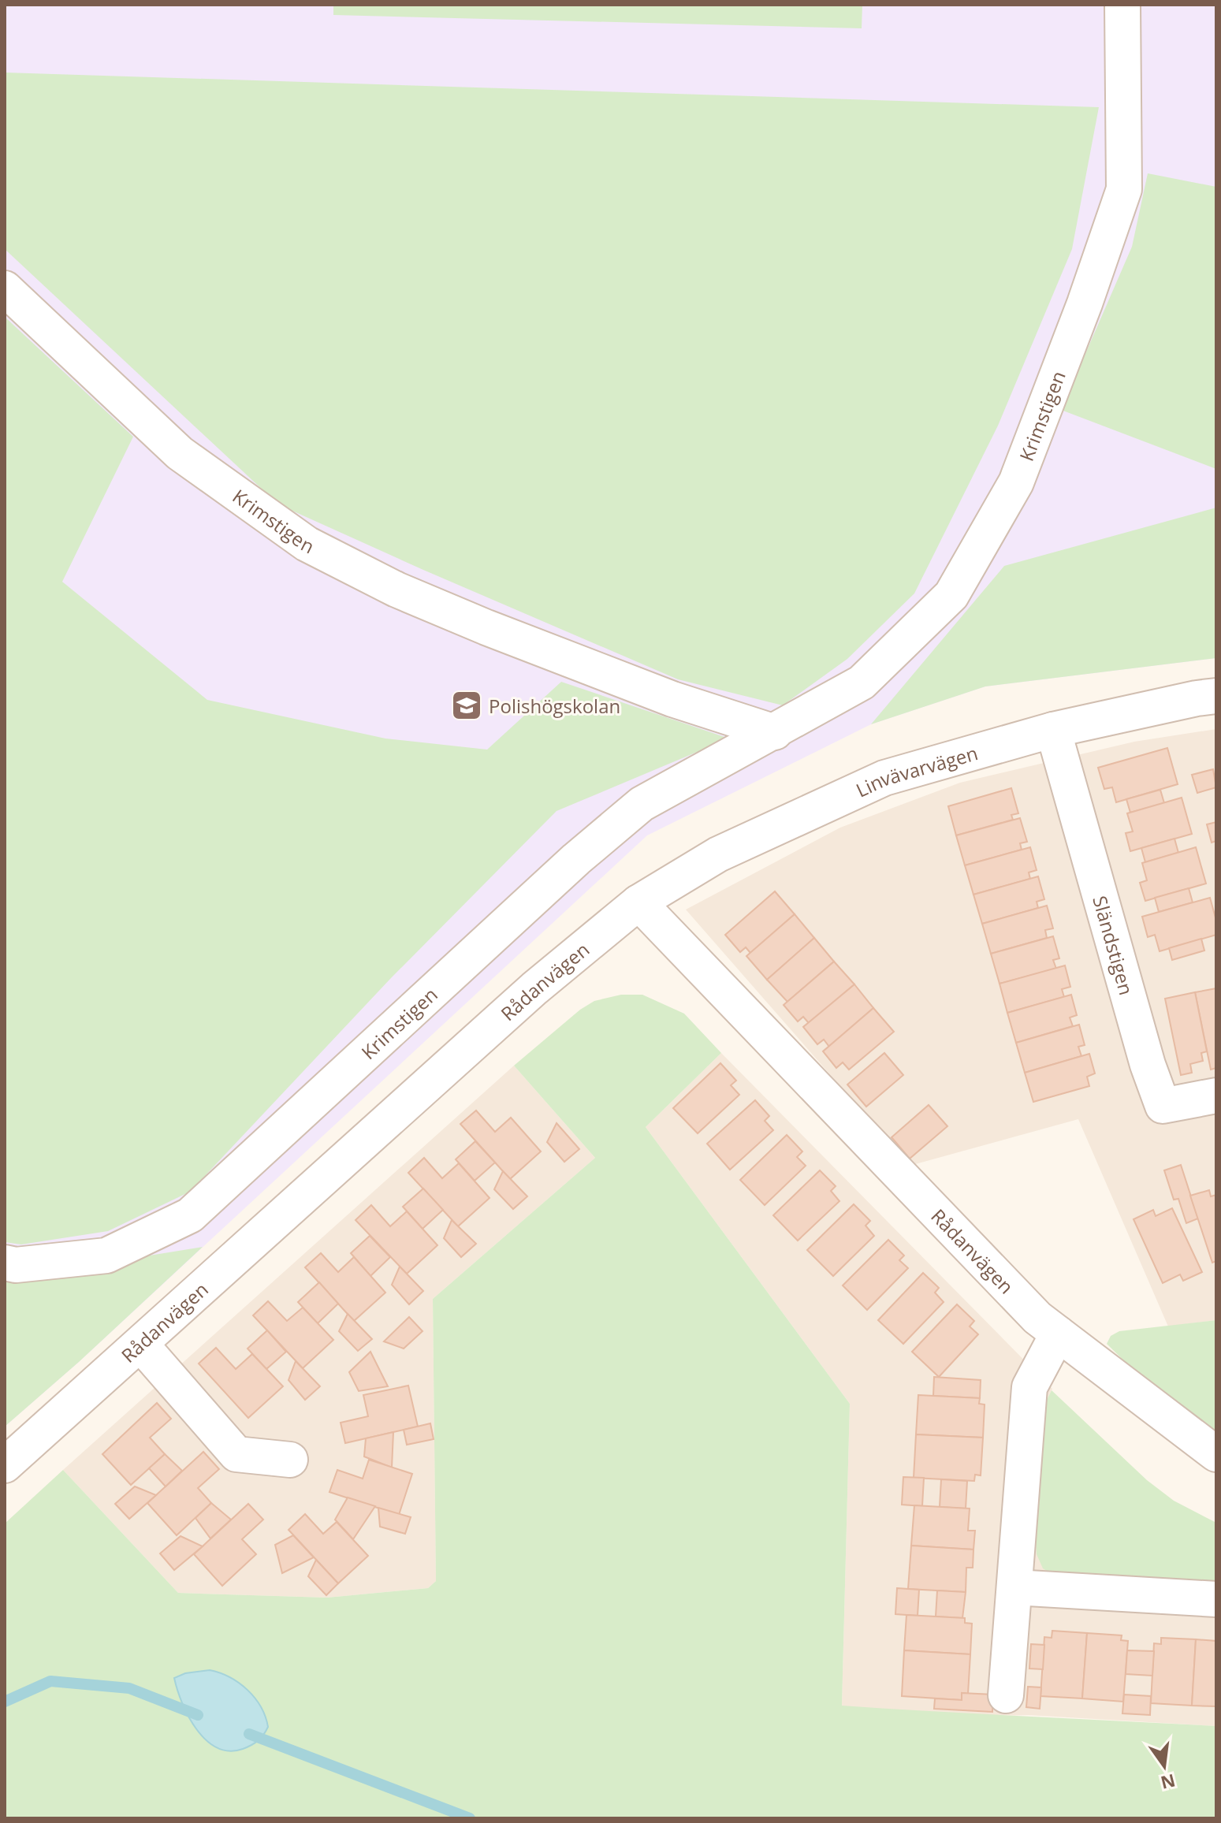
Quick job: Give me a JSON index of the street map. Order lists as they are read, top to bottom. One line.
{"streets":{"street":["Krimstigen","Linvävarvägen","Sländstigen","Rådanvägen"]},"crossings":[["Linvävarvägen","Sländstigen"],["Linvävarvägen","Rådanvägen"]],"places":{"school or university":["Polishögskolan"]},"north":"bottom"}
